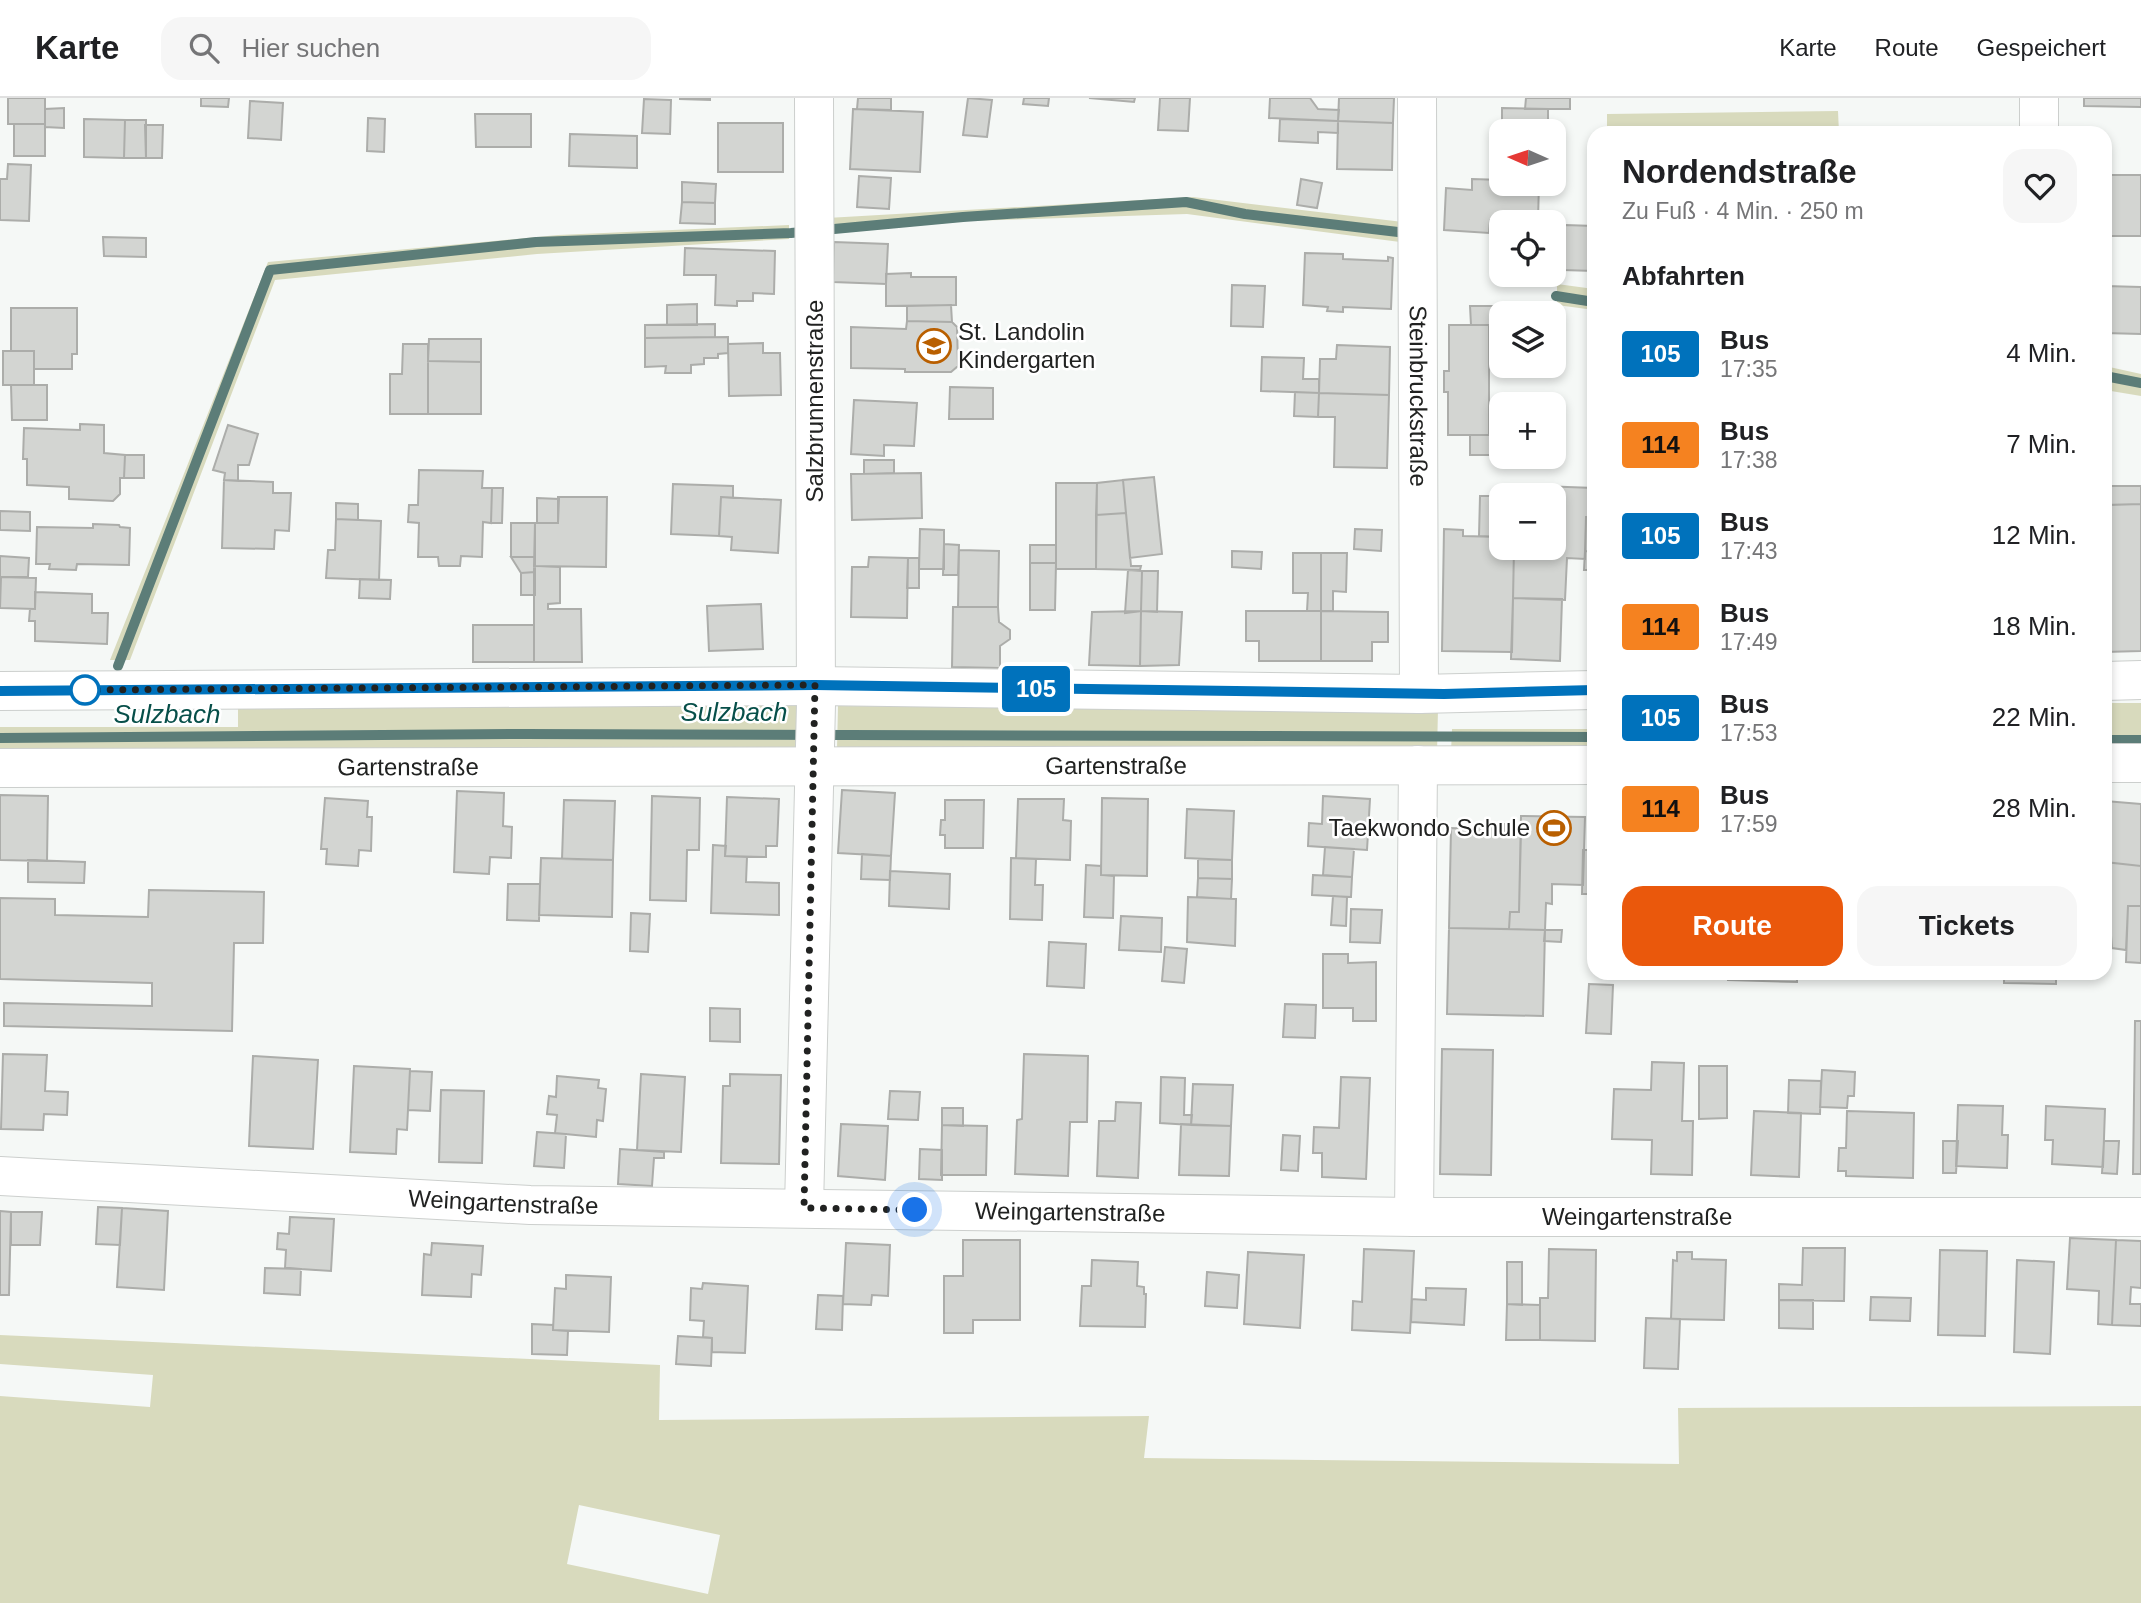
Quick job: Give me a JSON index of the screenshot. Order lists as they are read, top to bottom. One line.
{"streets":{"street":["Steinbruckstraße","Salzbrunnenstraße","Gartenstraße","Weingartenstraße"]},"water":["Sulzbach"],"places":{"school or university":["St. Landolin Kindergarten"],"sports":["Taekwondo Schule"]},"lines":["bus line 105"],"north":"left","page":{"header":"Karte","search":"Hier suchen","nav":["Karte","Route","Gespeichert"],"on_map":"105","map_buttons":["+","−"],"heading":[["Nordendstraße","Zu Fuß · 4 Min. · 250 m"],"Abfahrten"],"list":[{"mark":"105","name":"Bus","note":"17:35","value":"4 Min."},{"mark":"114","name":"Bus","note":"17:38","value":"7 Min."},{"mark":"105","name":"Bus","note":"17:43","value":"12 Min."},{"mark":"114","name":"Bus","note":"17:49","value":"18 Min."},{"mark":"105","name":"Bus","note":"17:53","value":"22 Min."},{"mark":"114","name":"Bus","note":"17:59","value":"28 Min."}],"buttons":["Route","Tickets"]}}
